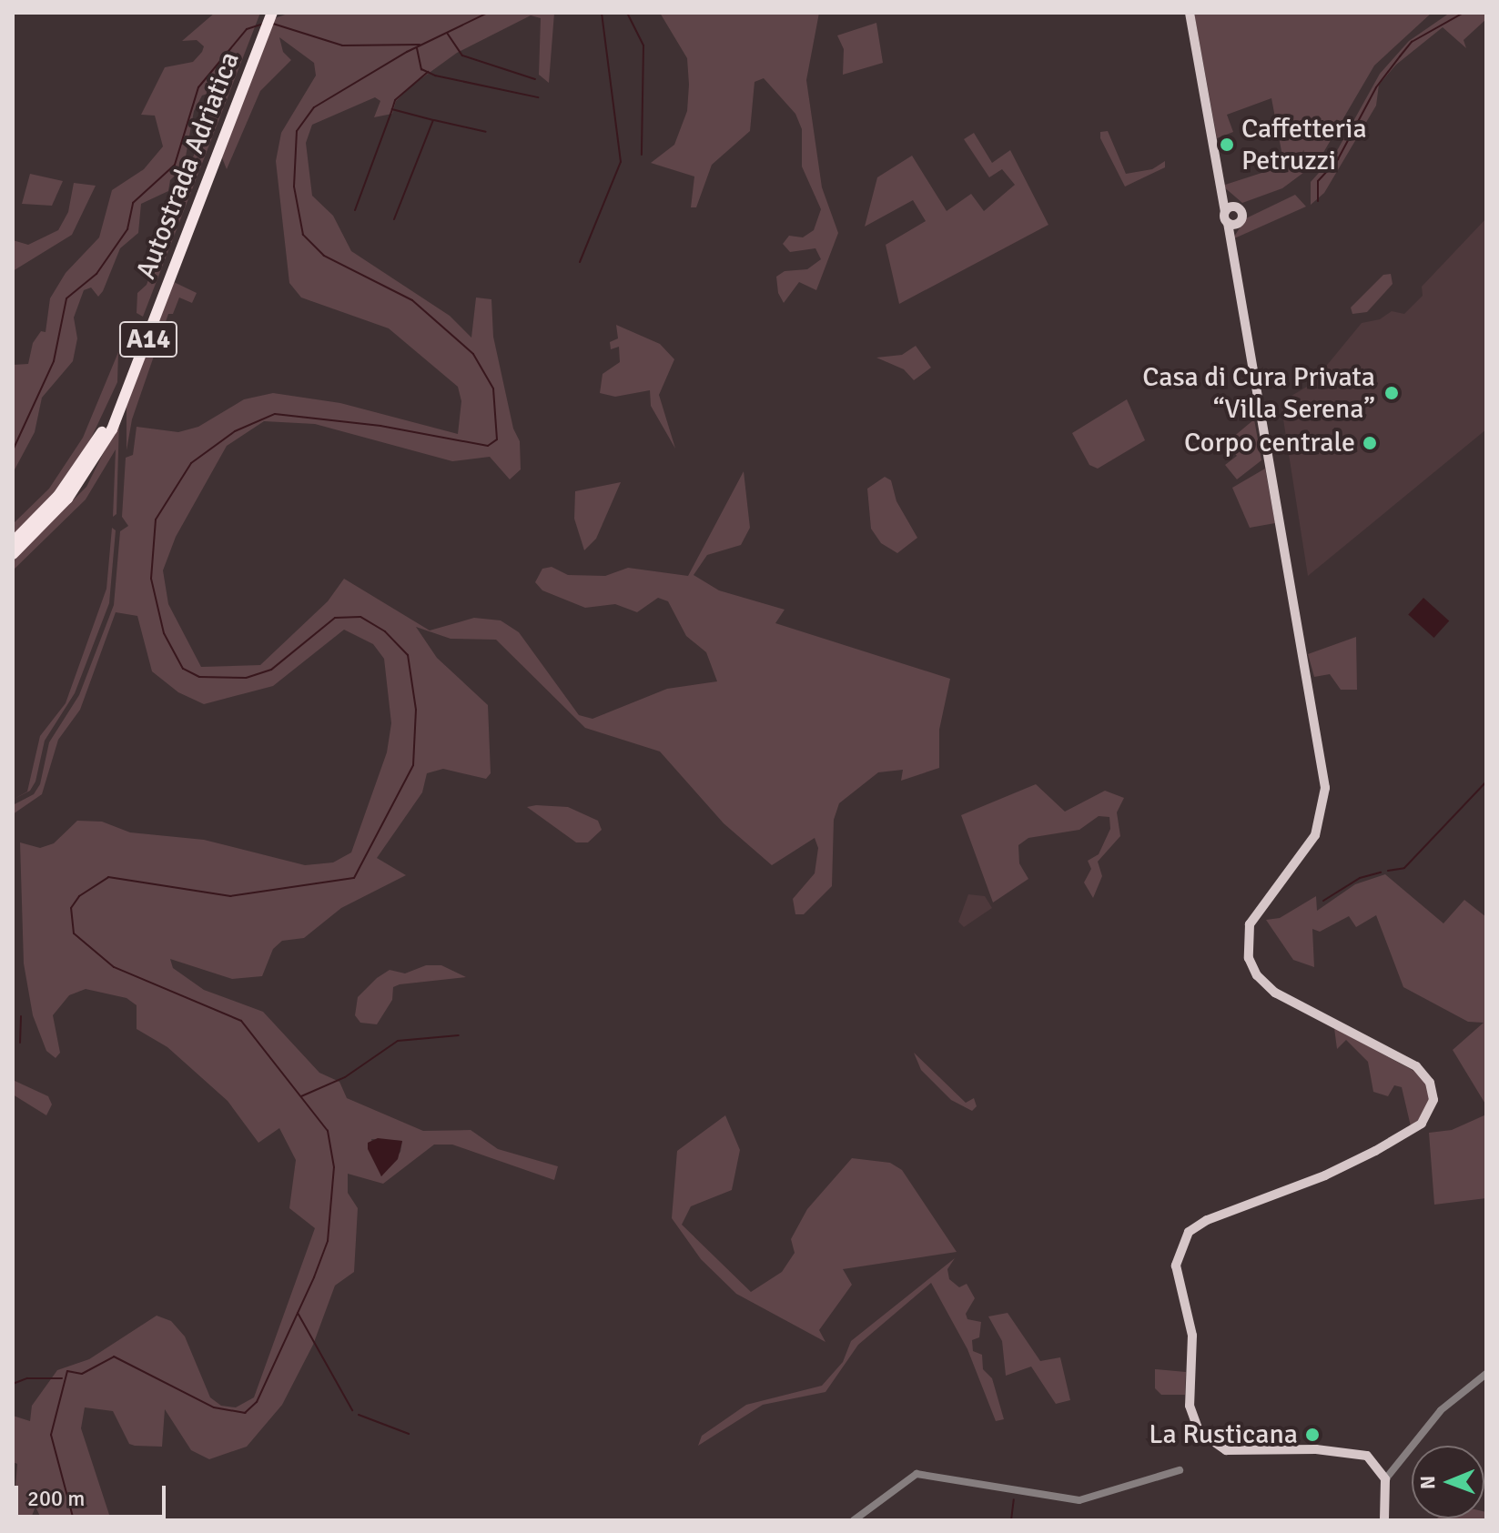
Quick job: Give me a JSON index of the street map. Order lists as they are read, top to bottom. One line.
{"streets":{"highway":["Autostrada Adriatica","A14"]},"places":["Caffetteria Petruzzi","Casa di Cura Privata “Villa Serena”","Corpo centrale","La Rusticana"],"scale_bar":"200 m","north":"left"}
